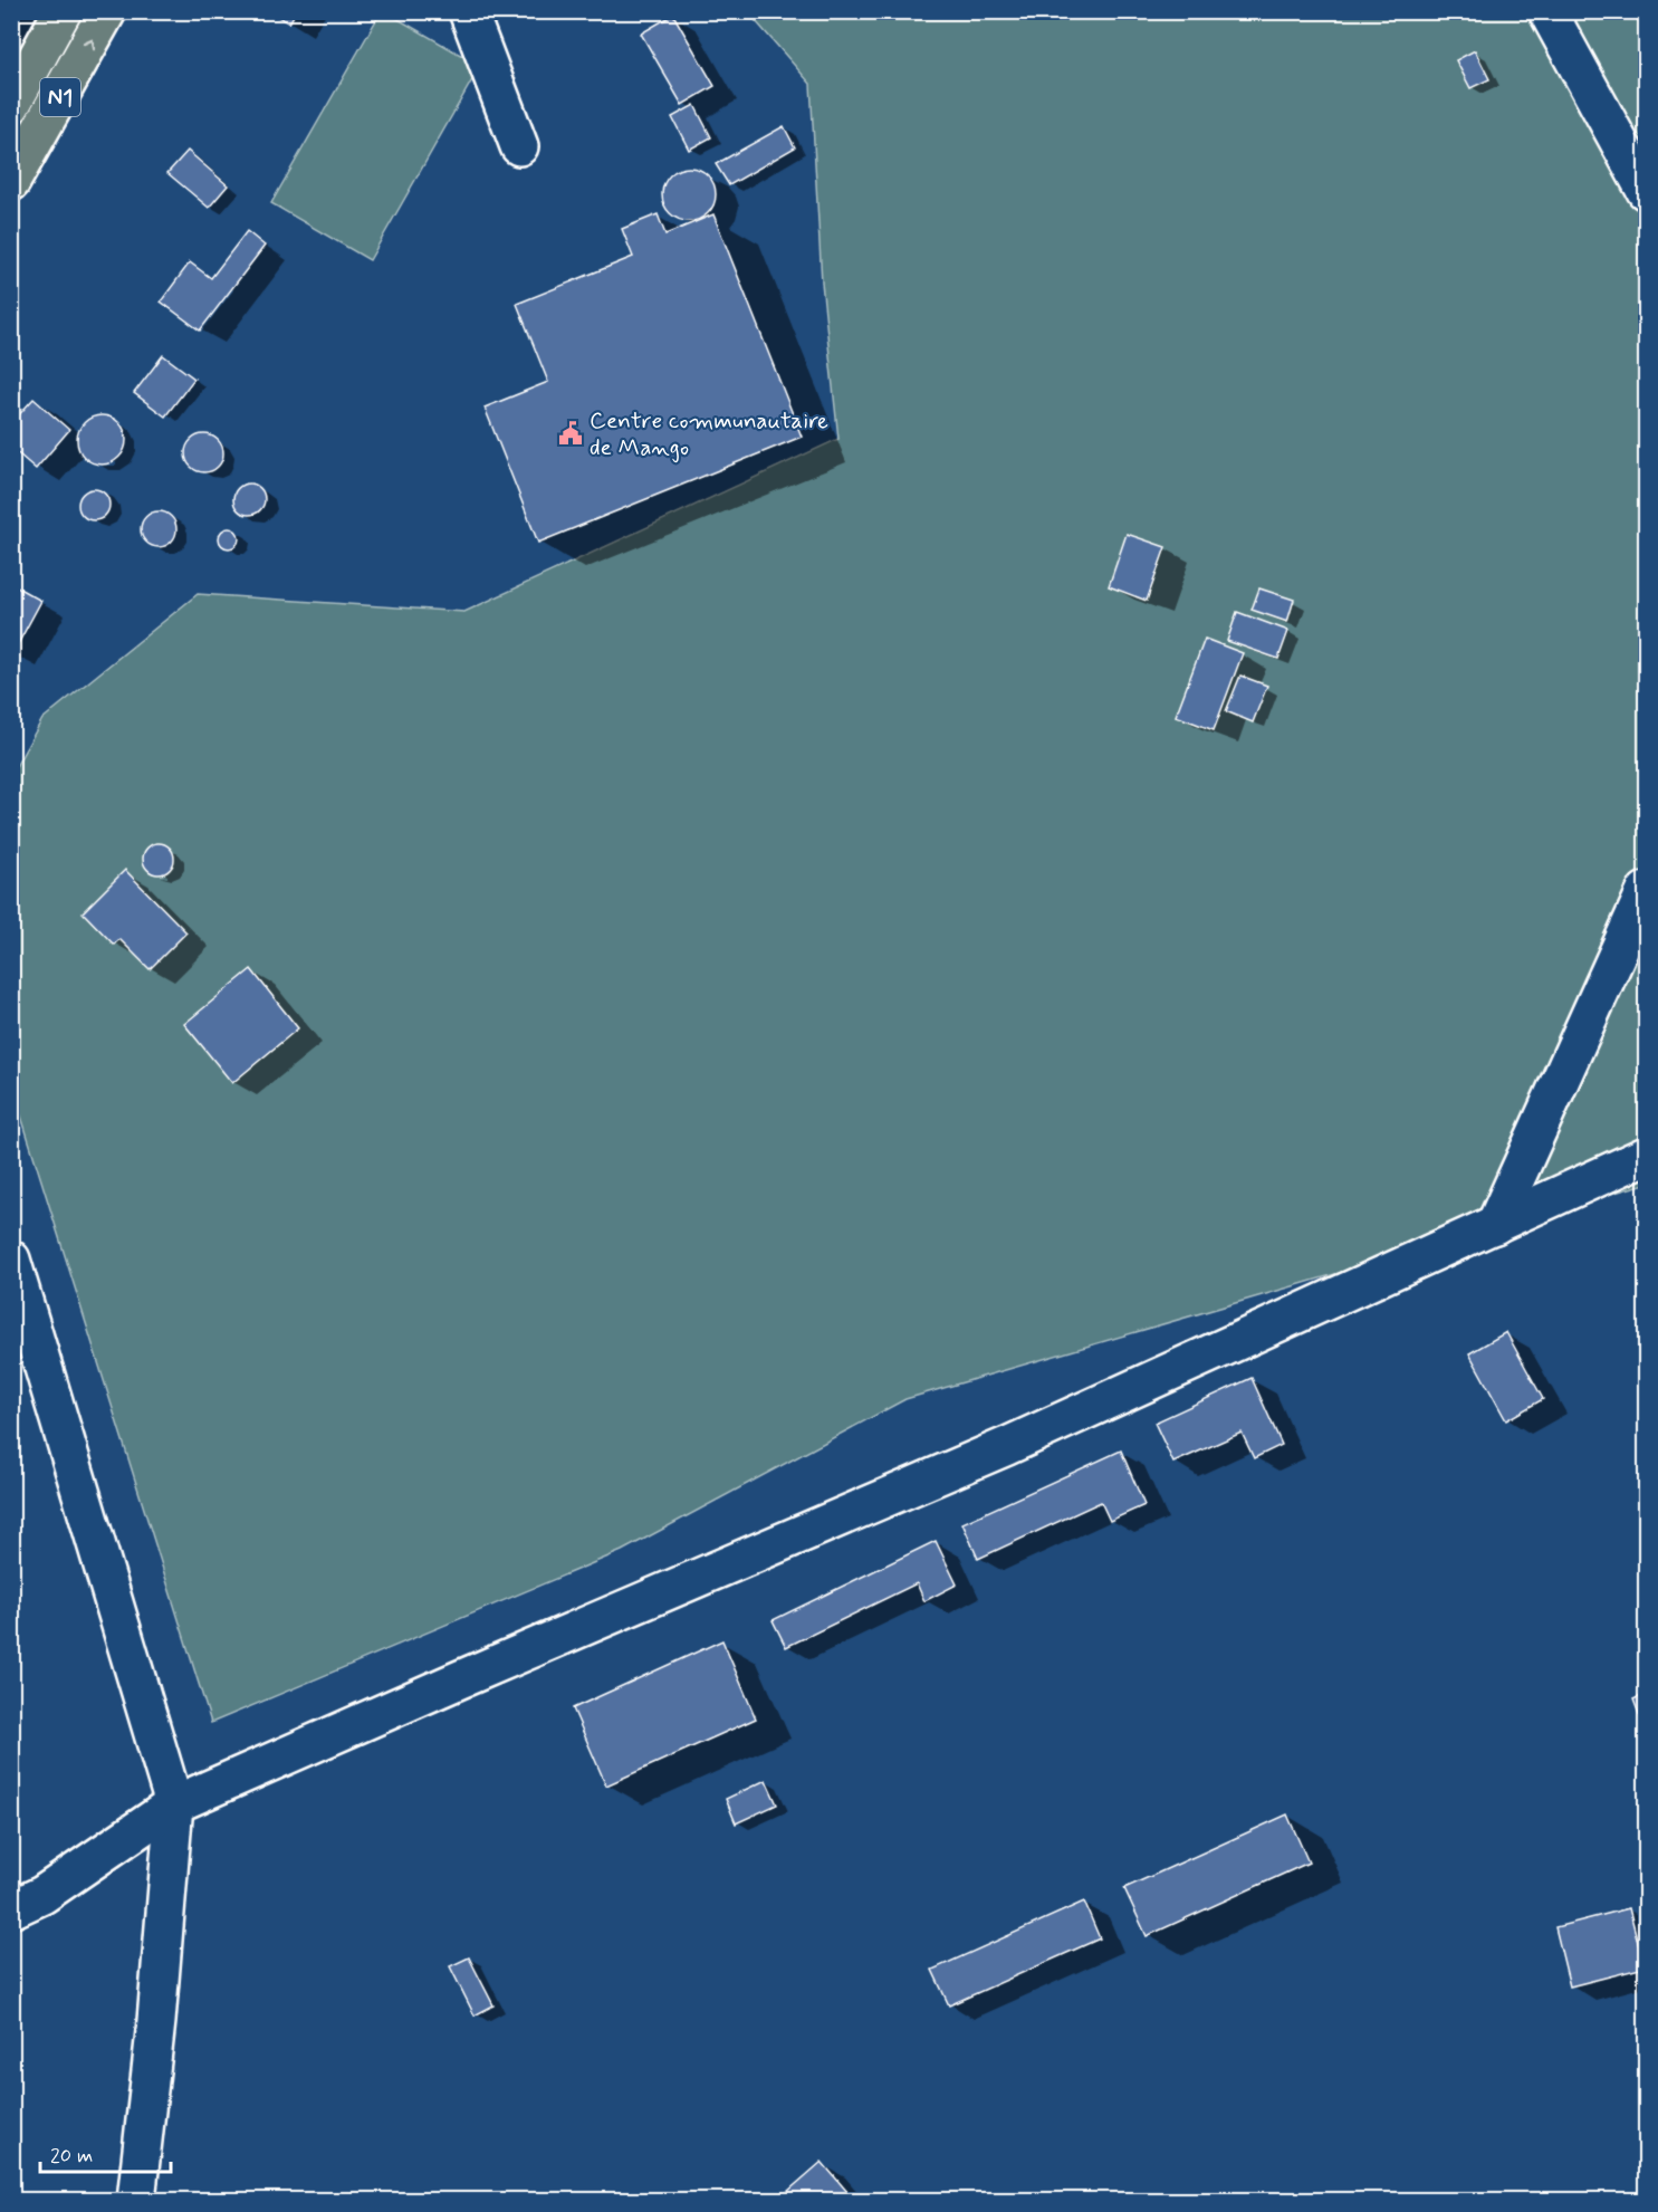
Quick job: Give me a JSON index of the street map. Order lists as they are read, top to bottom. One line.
{"streets":{"highway":["N1"]},"places":{"public building":["Centre communautaire de Mango"]},"scale_bar":"20 m"}
